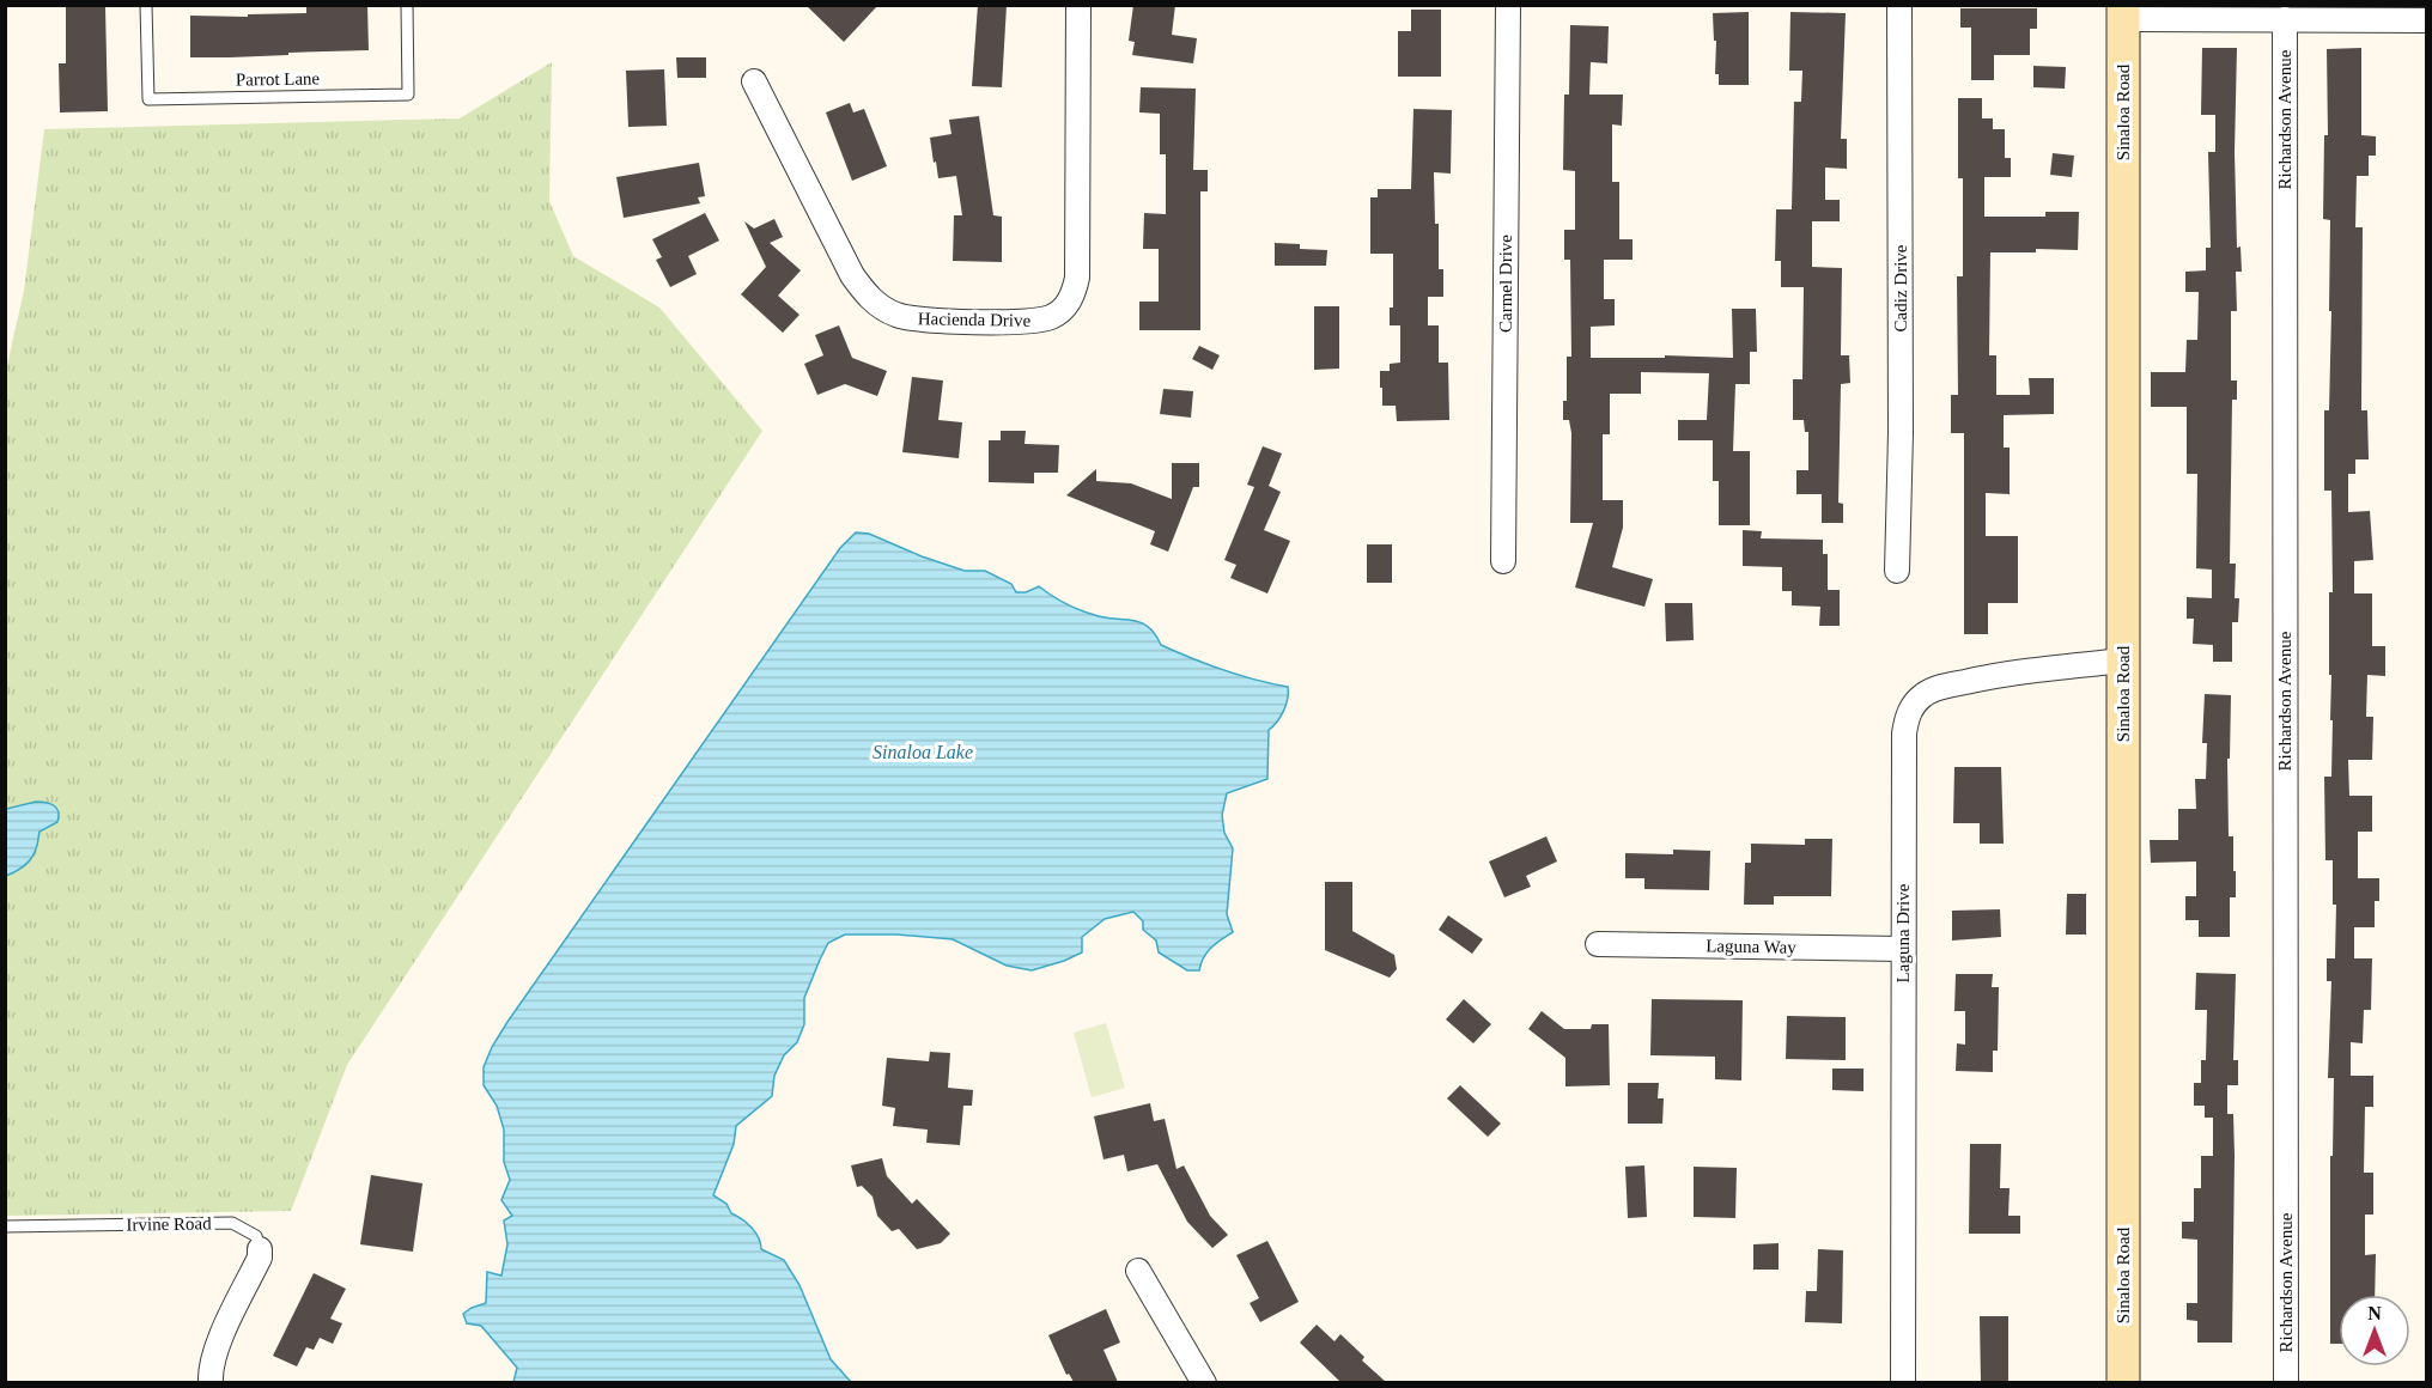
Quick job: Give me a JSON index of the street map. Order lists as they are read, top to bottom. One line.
{"streets":{"street":["Sinaloa Road","Richardson Avenue","Carmel Drive","Cadiz Drive","Hacienda Drive","Laguna Drive","Laguna Way","Irvine Road"],"lane":["Parrot Lane"]},"crossings":[["Sinaloa Road","Laguna Drive"],["Laguna Drive","Laguna Way"]],"water":["Sinaloa Lake"],"north":"top"}
